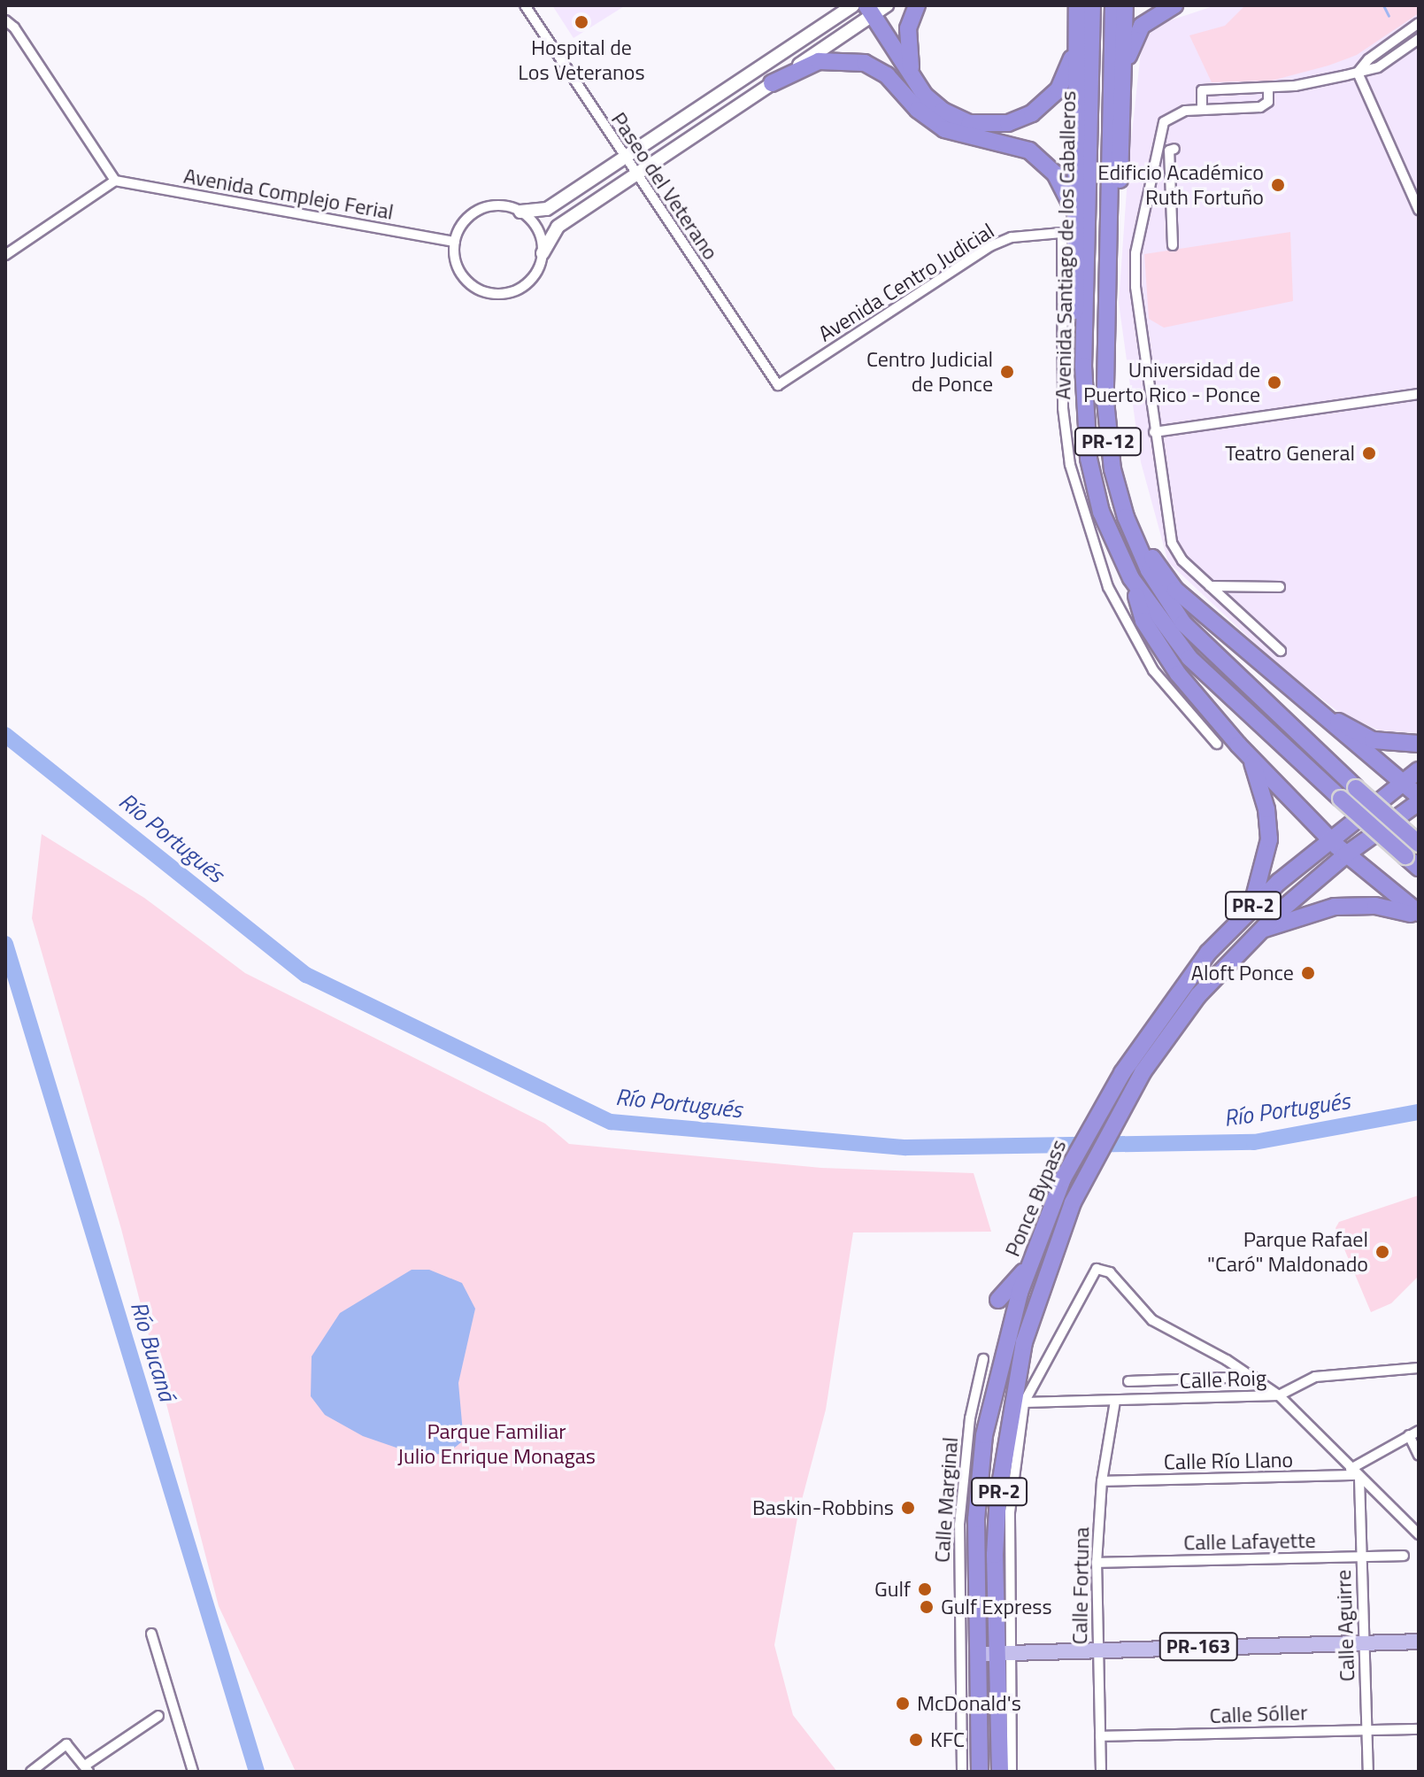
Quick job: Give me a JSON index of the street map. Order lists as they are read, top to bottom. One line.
{"streets":{"highway":["Avenida Santiago de los Caballeros","PR-12","PR-2","Ponce Bypass"],"main road":["PR-163"],"street":["Paseo del Veterano","Avenida Complejo Ferial","Avenida Centro Judicial","Calle Roig","Calle Río Llano","Calle Marginal","Calle Lafayette","Calle Fortuna","Calle Aguirre","Calle Sóller"]},"crossings":[["Paseo del Veterano","Avenida Centro Judicial"],["Ponce Bypass","Calle Marginal"],["Ponce Bypass","PR-163"],["Calle Roig","Calle Fortuna"],["Calle Río Llano","Calle Fortuna"],["Calle Río Llano","Calle Aguirre"],["Calle Lafayette","Calle Fortuna"],["Calle Lafayette","Calle Aguirre"],["Calle Fortuna","PR-163"],["Calle Fortuna","Calle Sóller"],["Calle Aguirre","PR-163"],["Calle Aguirre","Calle Sóller"]],"water":["Río Portugués","Río Bucaná"],"parks":["Parque Familiar Julio Enrique Monagas"],"places":["Hospital de Los Veteranos","Edificio Académico Ruth Fortuño","Centro Judicial de Ponce","Universidad de Puerto Rico - Ponce","Teatro General","Aloft Ponce","Parque Rafael \"Caró\" Maldonado","Baskin-Robbins","Gulf","Gulf Express","McDonald's","KFC"]}
